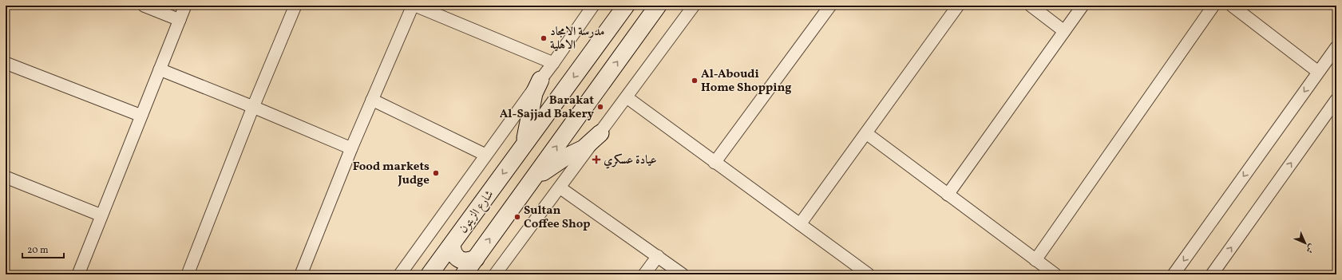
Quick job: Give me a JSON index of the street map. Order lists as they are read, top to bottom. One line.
{"streets":{"main road":["شارع الزيتون"]},"places":{"other":["مدرسة الامجاد الاهلية","Al-Aboudi Home Shopping","Barakat Al-Sajjad Bakery","Food markets Judge","Sultan Coffee Shop"],"health":["عيادة عسكري"]},"scale_bar":"20 m","north":"bottom right"}
